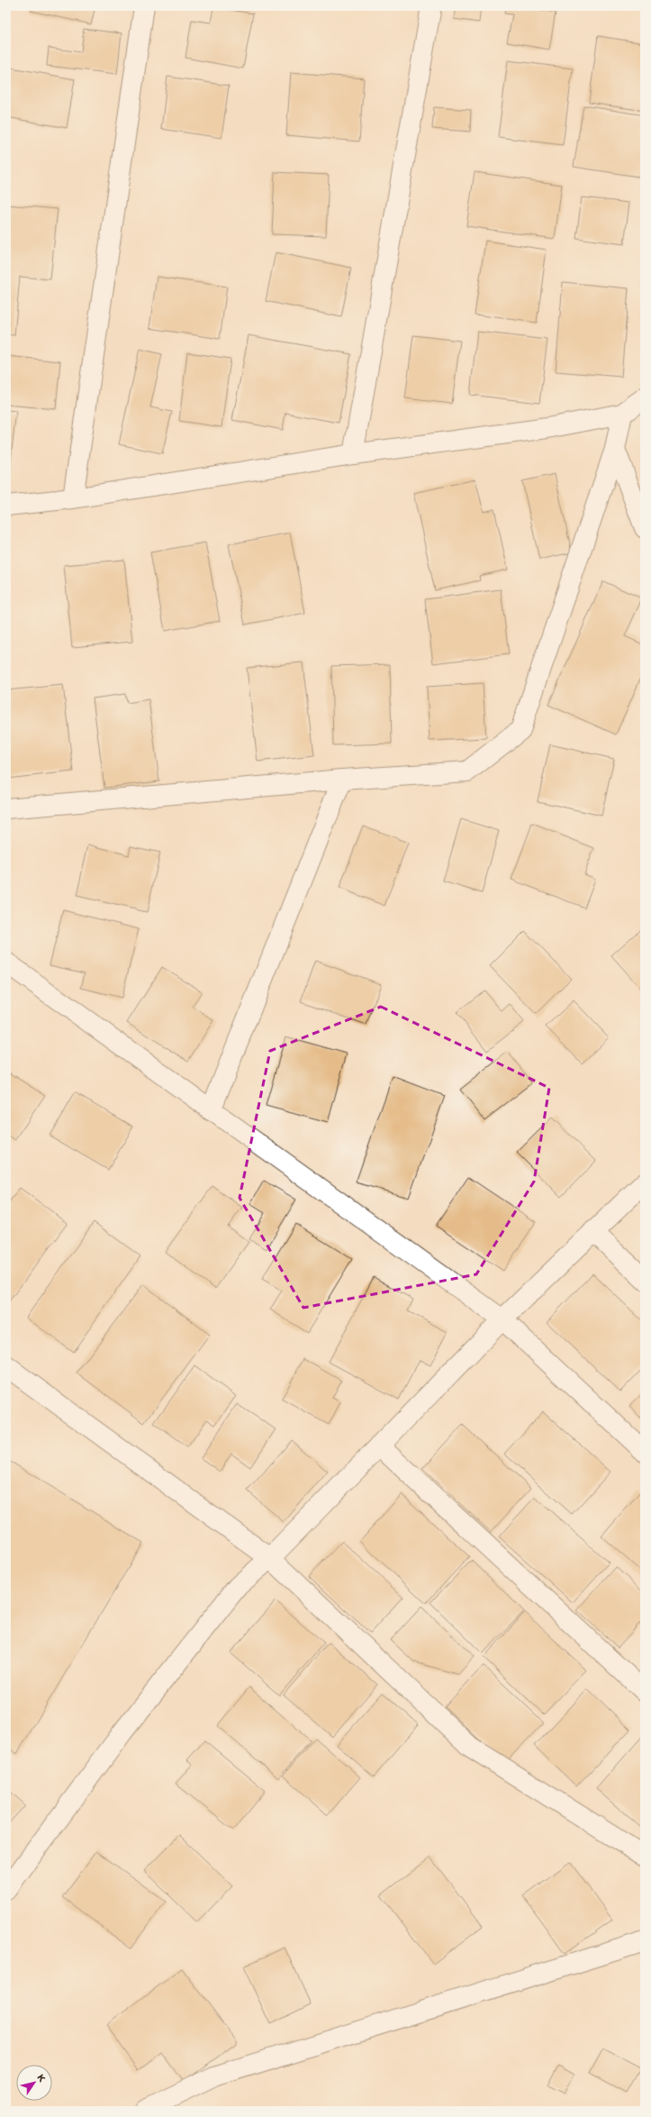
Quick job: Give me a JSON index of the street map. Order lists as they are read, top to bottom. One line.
{"north":"top right"}
